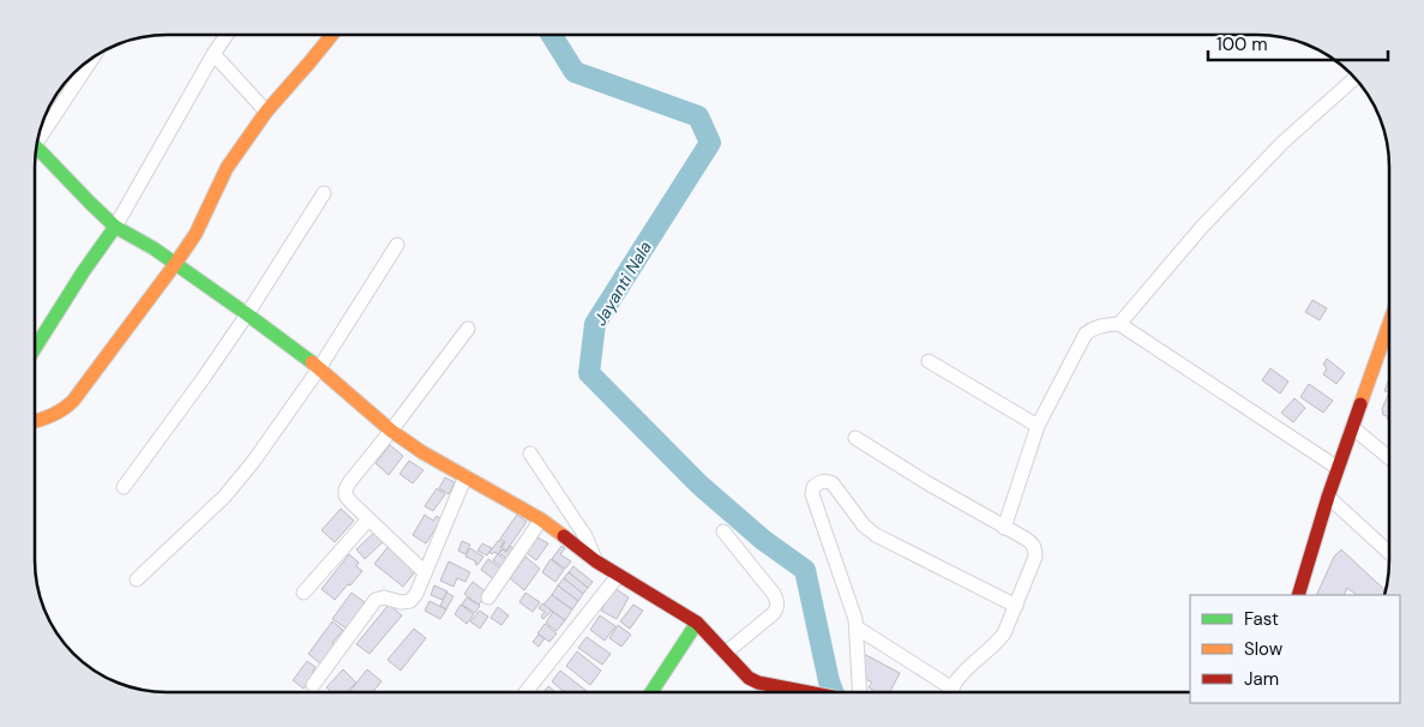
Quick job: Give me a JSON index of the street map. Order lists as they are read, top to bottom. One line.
{"water":["Jayanti Nala"],"legend":["Fast","Slow","Jam"],"scale_bar":"100 m"}
